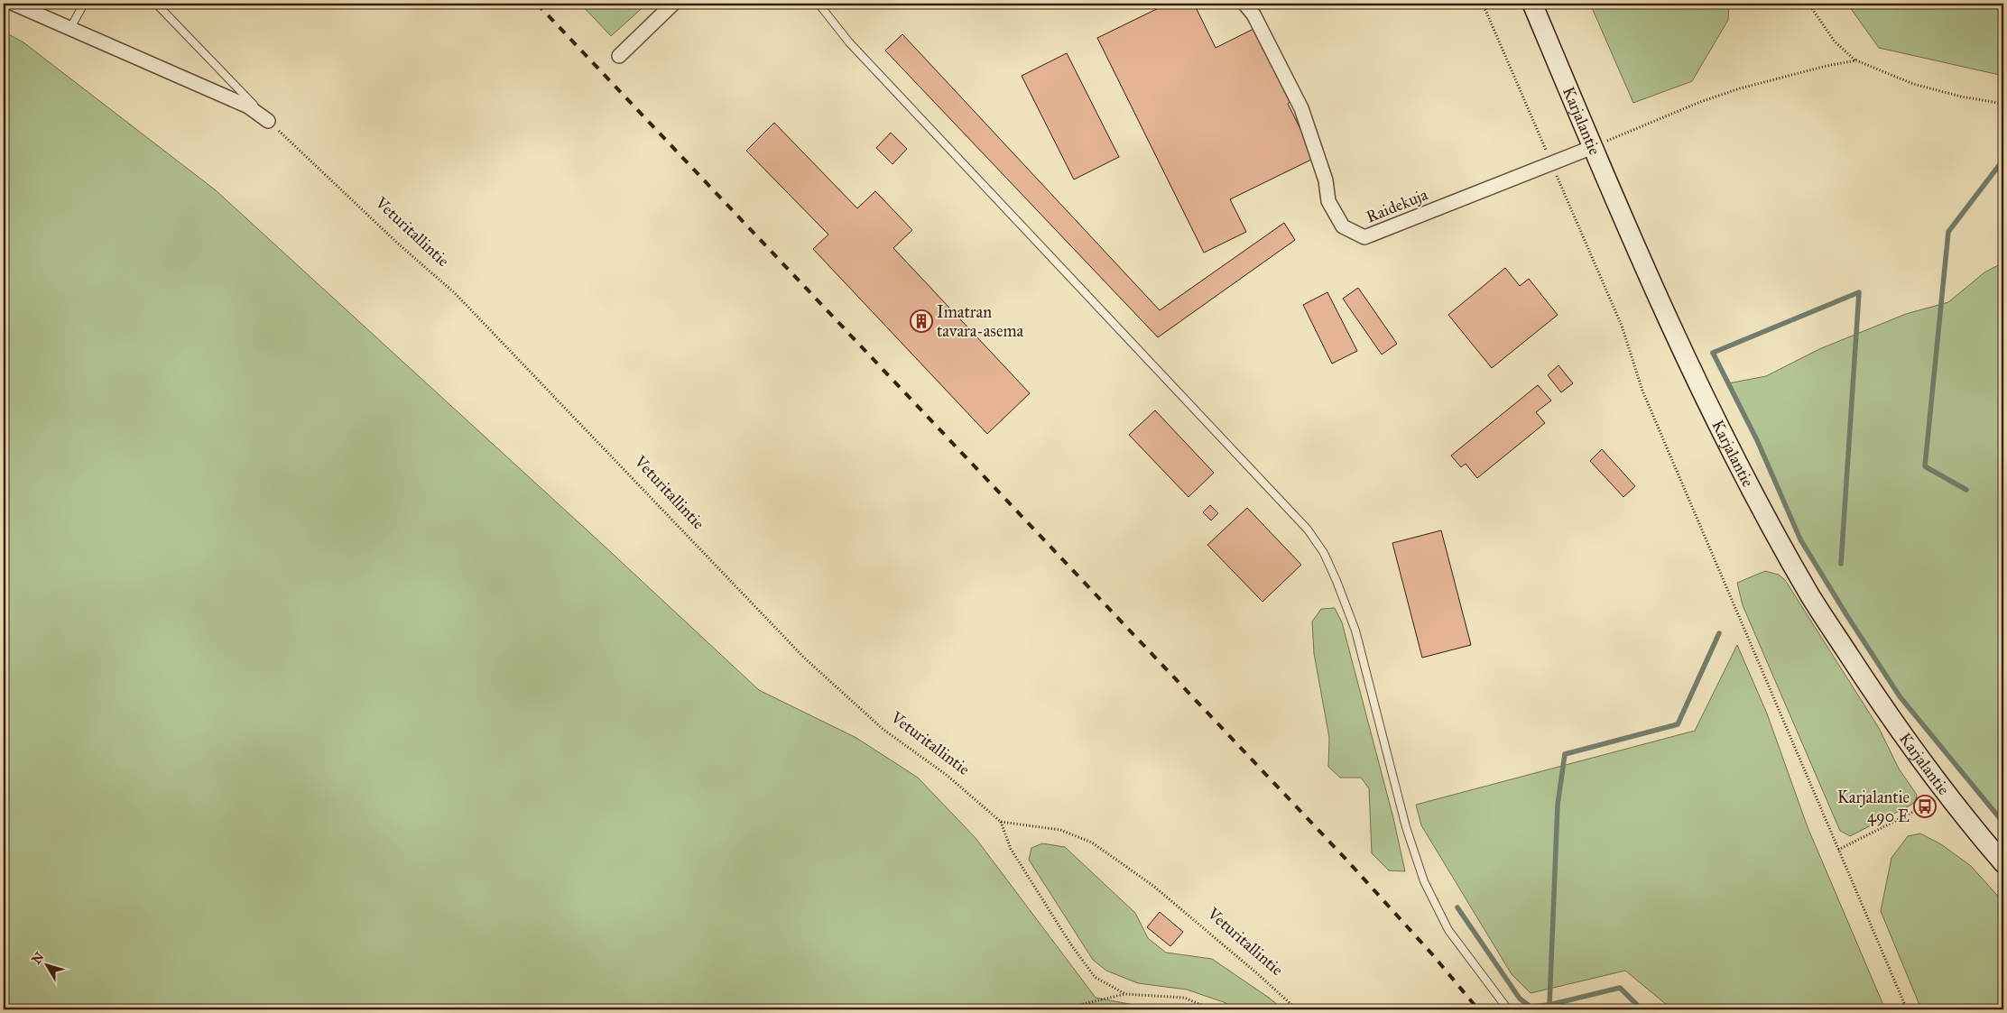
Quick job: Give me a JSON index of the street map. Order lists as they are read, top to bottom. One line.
{"streets":{"main road":["Karjalantie"],"street":["Raidekuja"],"path":["Veturitallintie"]},"crossings":[["Karjalantie","Raidekuja"]],"places":{"building":["Imatran tavara-asema"],"bus stop":["Karjalantie 490 E"]},"north":"top left"}
